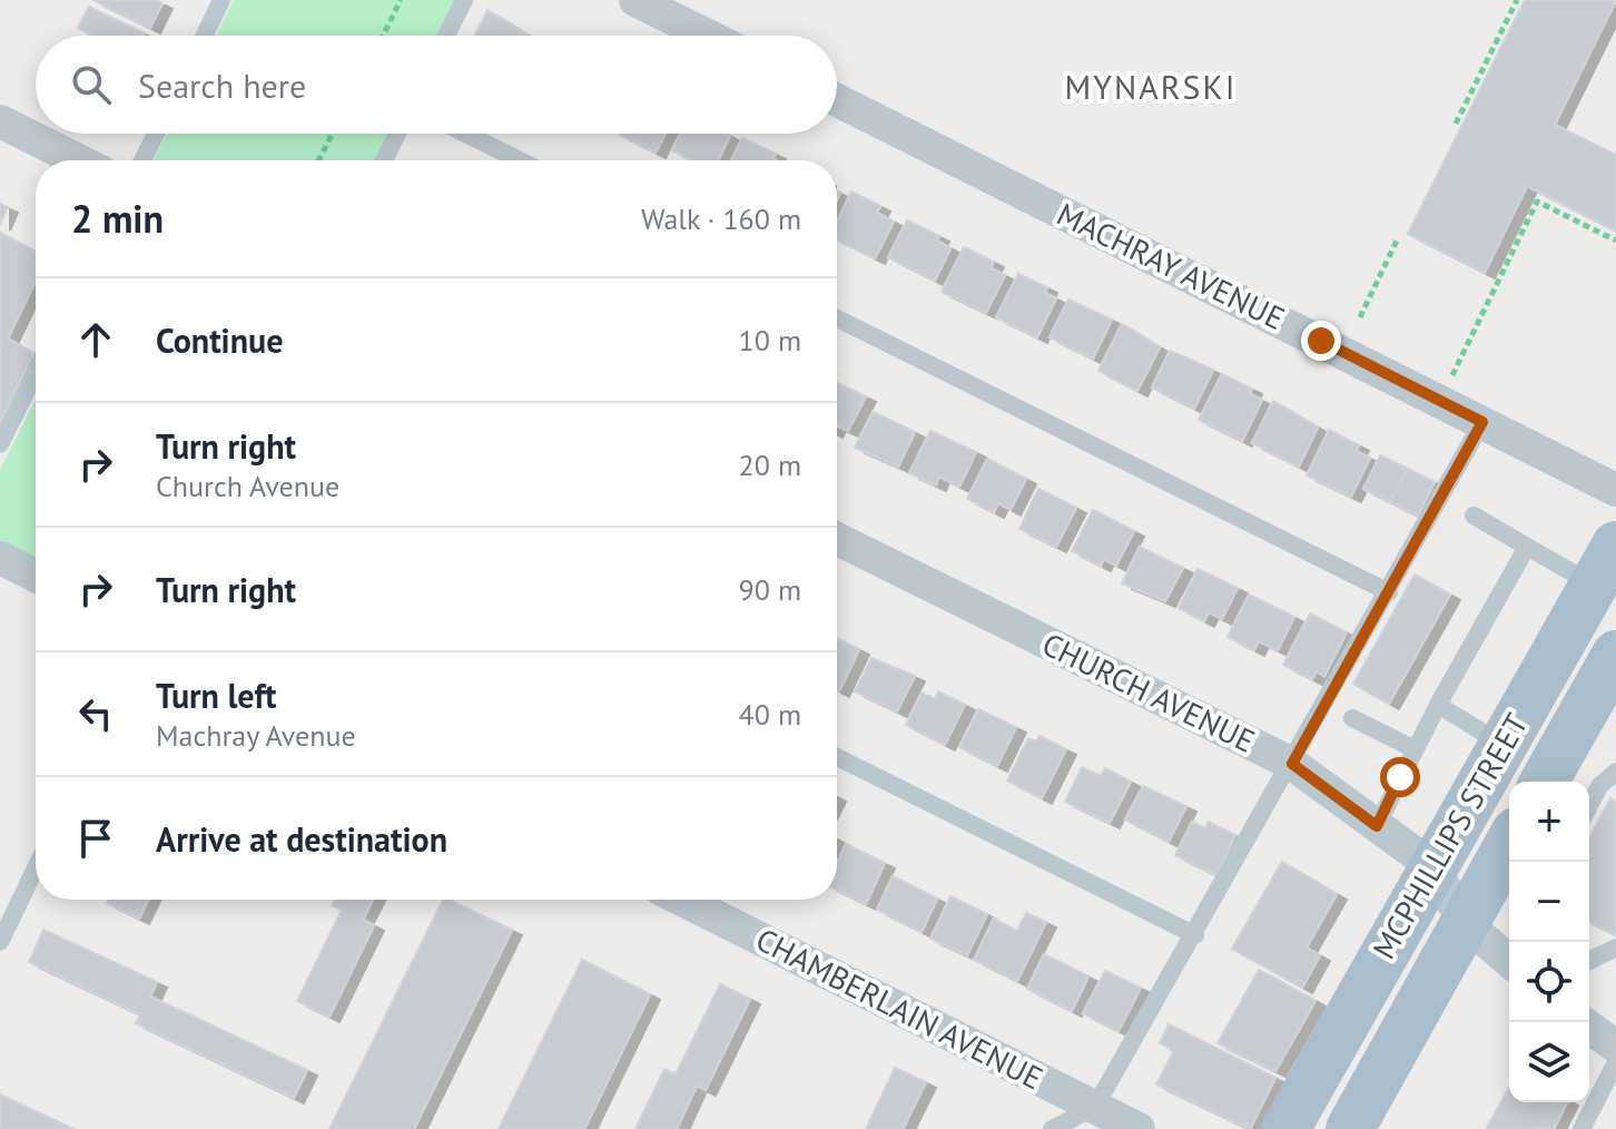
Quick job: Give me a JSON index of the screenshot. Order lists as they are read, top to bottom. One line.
{"streets":{"main road":["MCPHILLIPS STREET"],"street":["MACHRAY AVENUE","CHURCH AVENUE","CHAMBERLAIN AVENUE"]},"crossings":[["CHURCH AVENUE","MCPHILLIPS STREET"]],"districts":["MYNARSKI"],"page":{"search":"Search here","heading":["2 min","Walk · 160 m"],"list":[["Continue","10 m"],["Turn right","Church Avenue","20 m"],["Turn right","90 m"],["Turn left","Machray Avenue","40 m"],"Arrive at destination"],"map_buttons":["+","−"]}}
